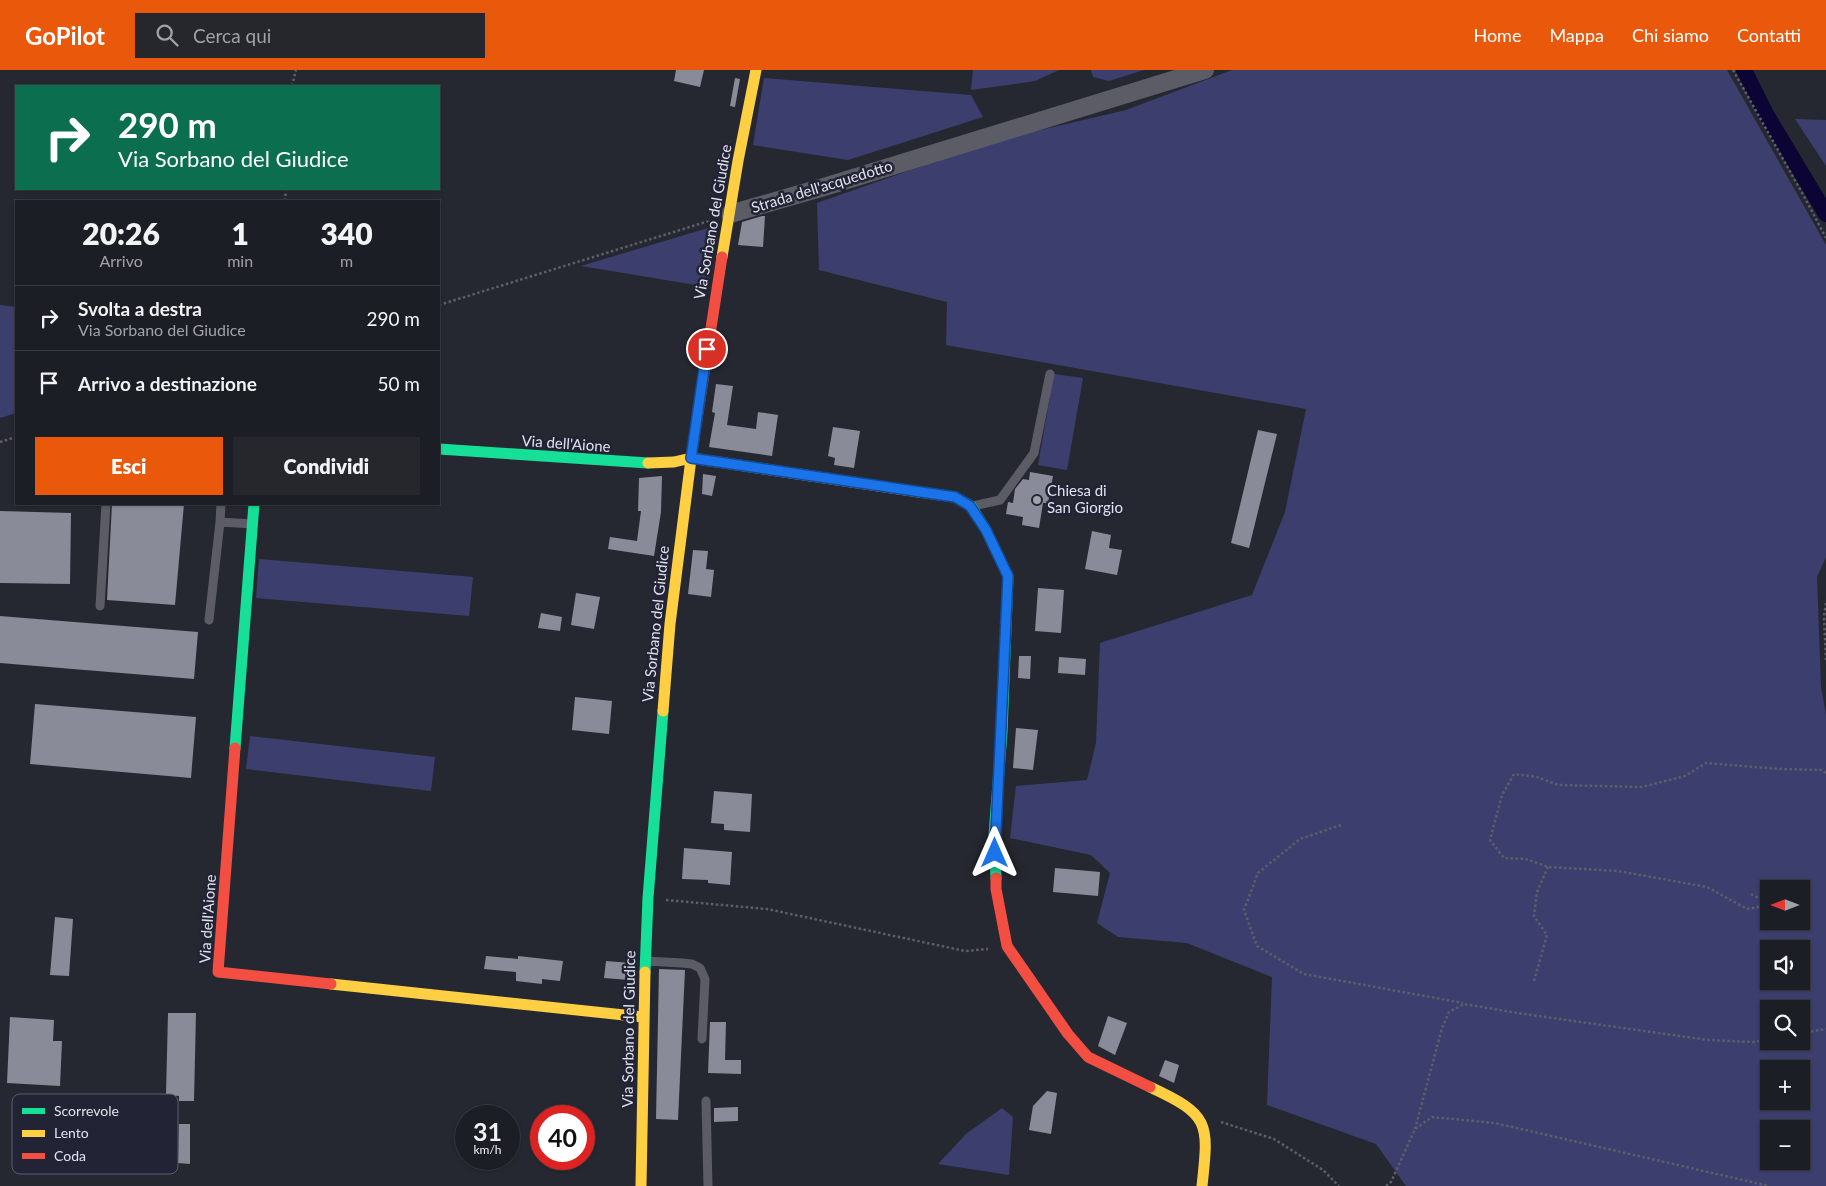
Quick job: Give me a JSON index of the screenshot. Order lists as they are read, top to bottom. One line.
{"streets":{"street":["Strada dell'acquedotto","Via Sorbano del Giudice","Via dell'Aione"]},"crossings":[["Strada dell'acquedotto","Via Sorbano del Giudice"],["Via Sorbano del Giudice","Via dell'Aione"]],"places":["Chiesa di San Giorgio"],"legend":["Scorrevole","Lento","Coda"],"north":"left","page":{"header":"GoPilot","search":"Cerca qui","nav":["Home","Mappa","Chi siamo","Contatti"],"turn":["290 m","Via Sorbano del Giudice"],"eta":["20:26","Arrivo","1","min","340","m"],"list":[{"name":"Svolta a destra","note":"Via Sorbano del Giudice","value":"290 m"},{"name":"Arrivo a destinazione","value":"50 m"}],"buttons":["Esci","Condividi"],"map_buttons":["+","−"],"speed":"31 km/h","limit":"40"}}
